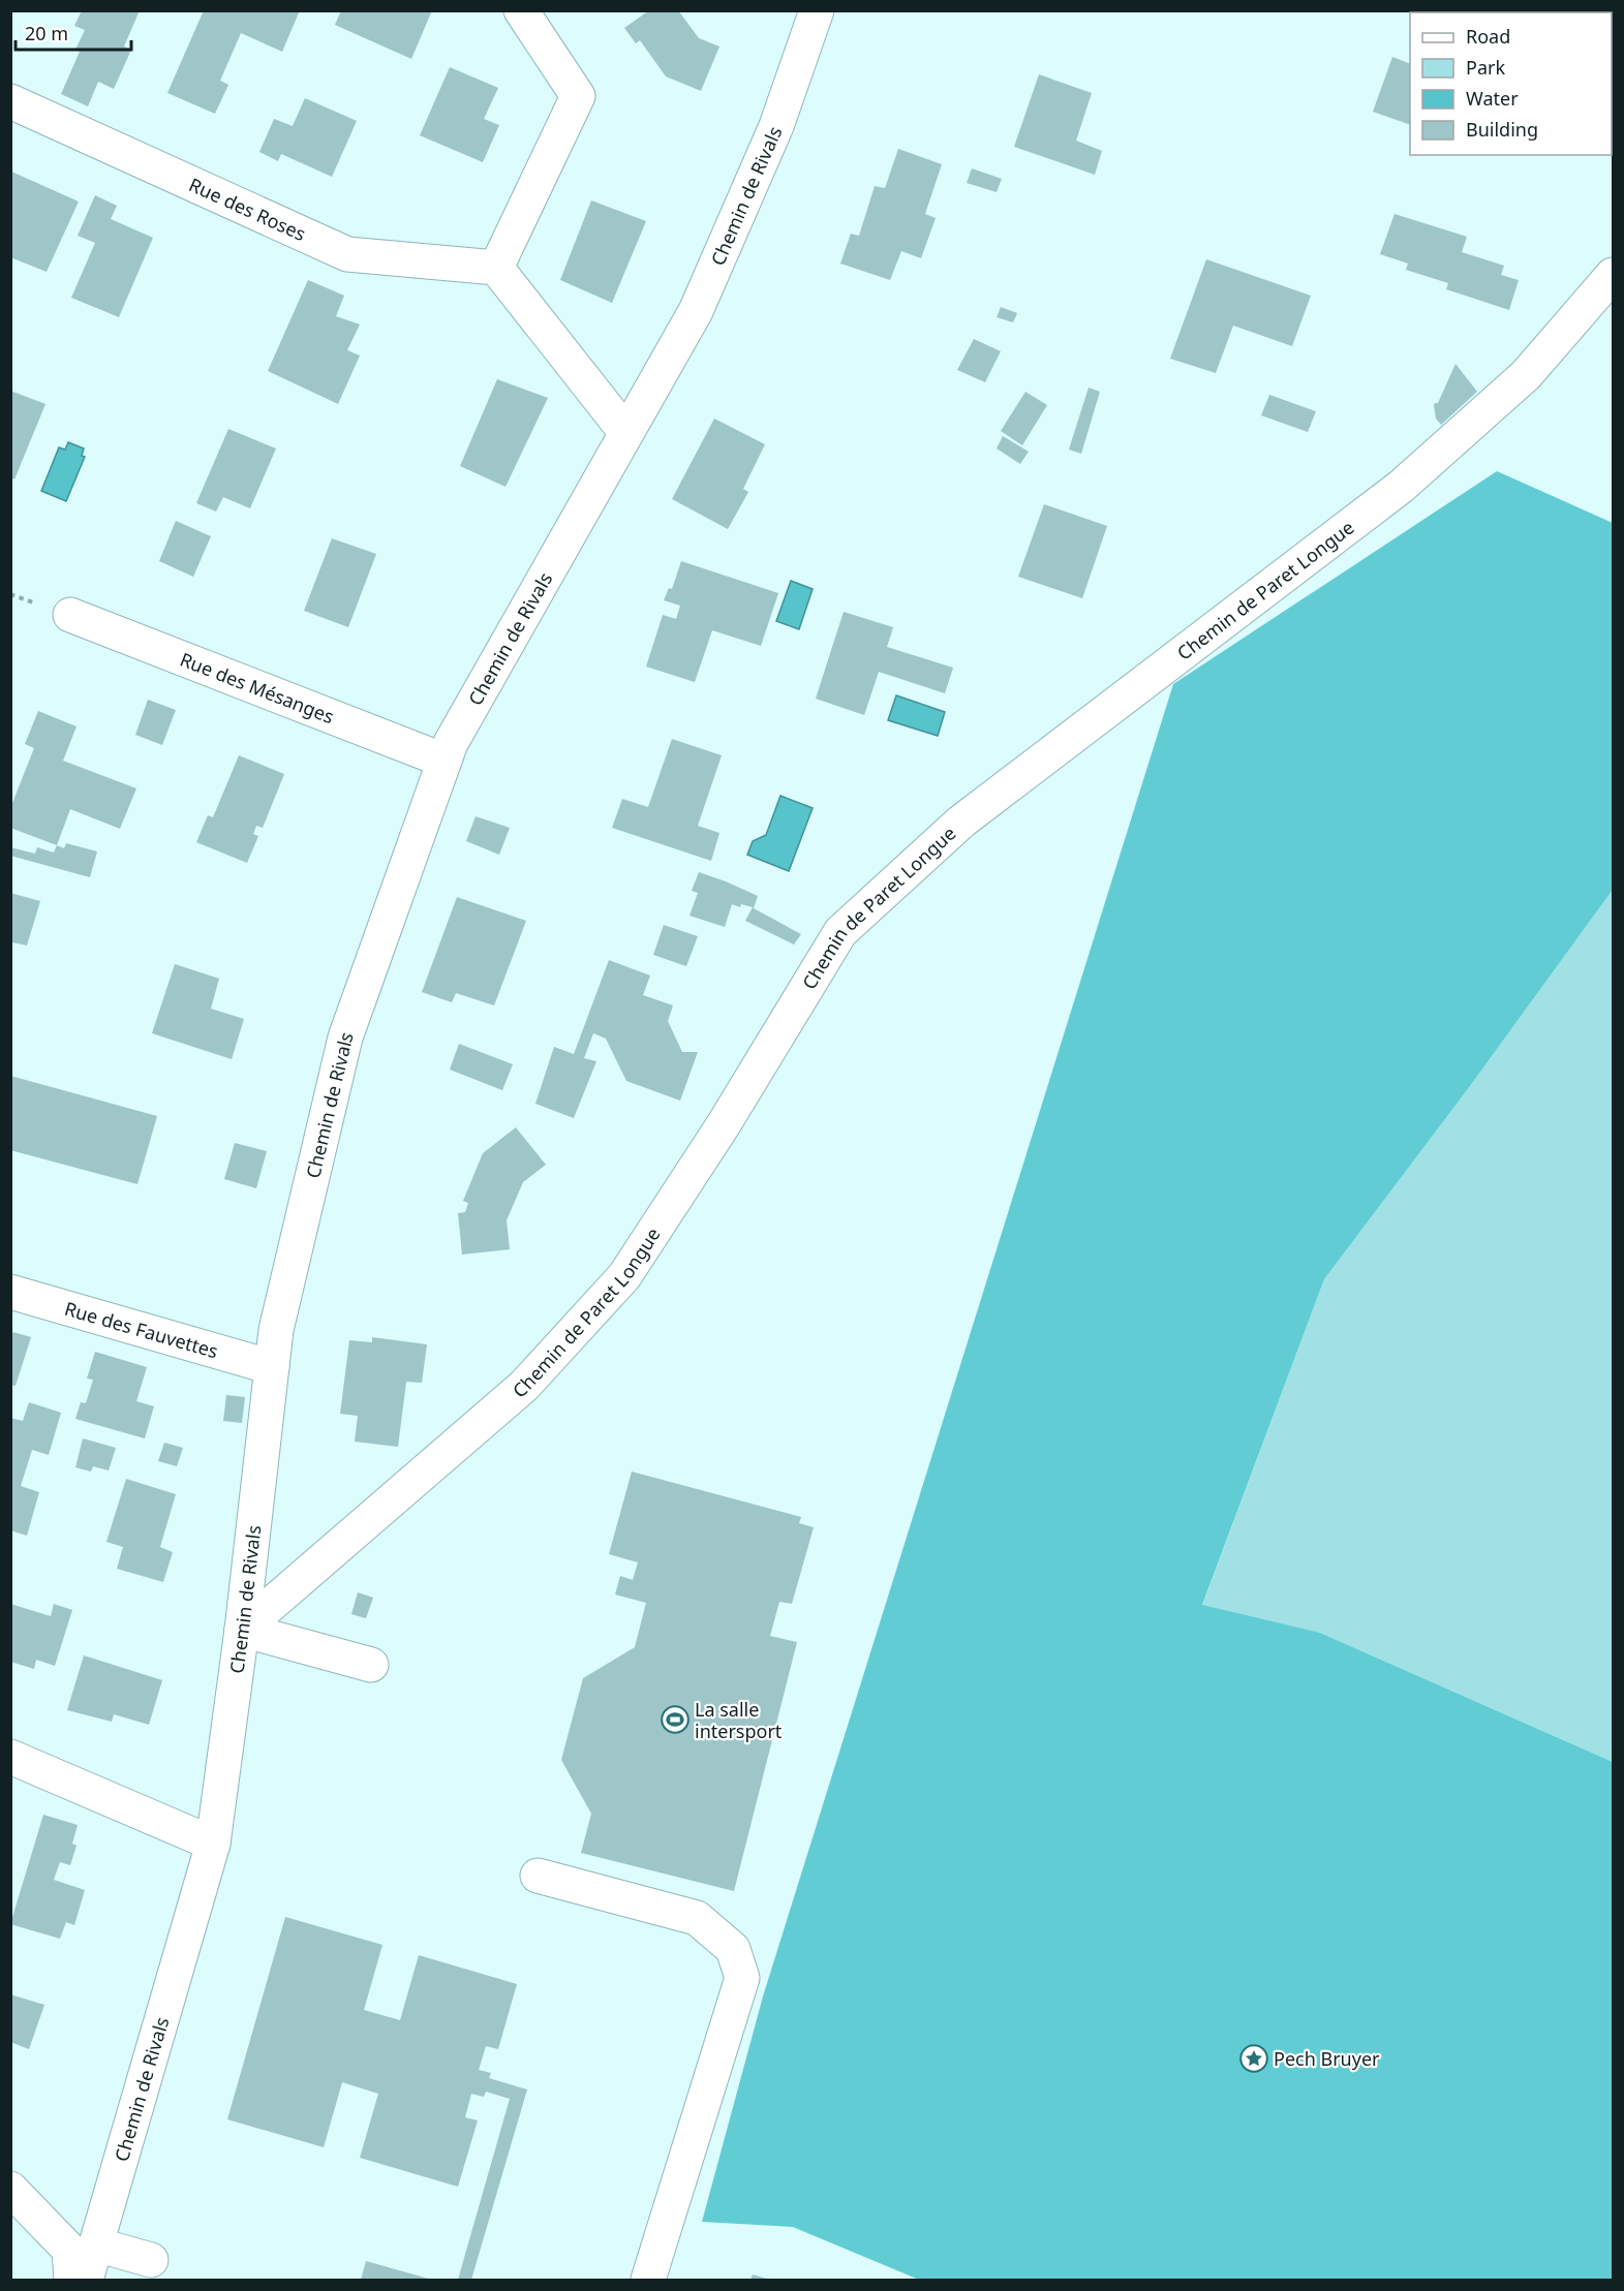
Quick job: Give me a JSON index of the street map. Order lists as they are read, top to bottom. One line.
{"streets":{"street":["Chemin de Rivals","Rue des Roses","Chemin de Paret Longue","Rue des Mésanges","Rue des Fauvettes"]},"crossings":[["Chemin de Rivals","Chemin de Paret Longue"],["Chemin de Rivals","Rue des Mésanges"],["Chemin de Rivals","Rue des Fauvettes"]],"places":{"sports":["La salle intersport"],"place":["Pech Bruyer"]},"legend":["Road","Park","Water","Building"],"scale_bar":"20 m"}
